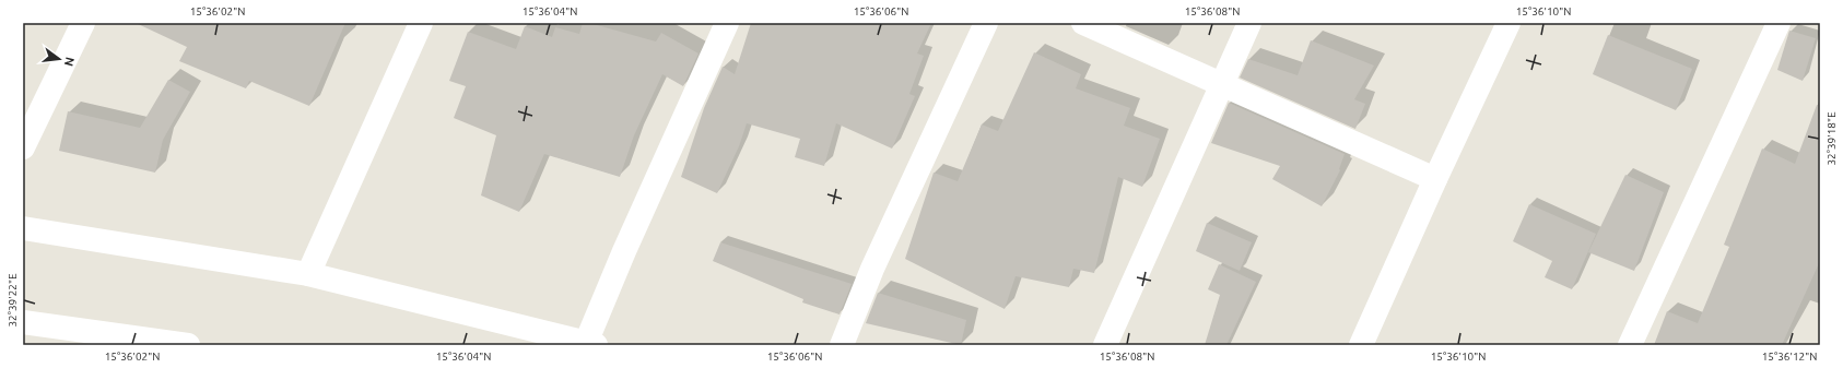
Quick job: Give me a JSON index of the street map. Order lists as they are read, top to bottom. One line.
{"north":"right","coordinates":["15°36'02\"N","15°36'04\"N","15°36'06\"N","15°36'08\"N","15°36'10\"N","32°39'18\"E","32°39'22\"E","15°36'12\"N"]}
